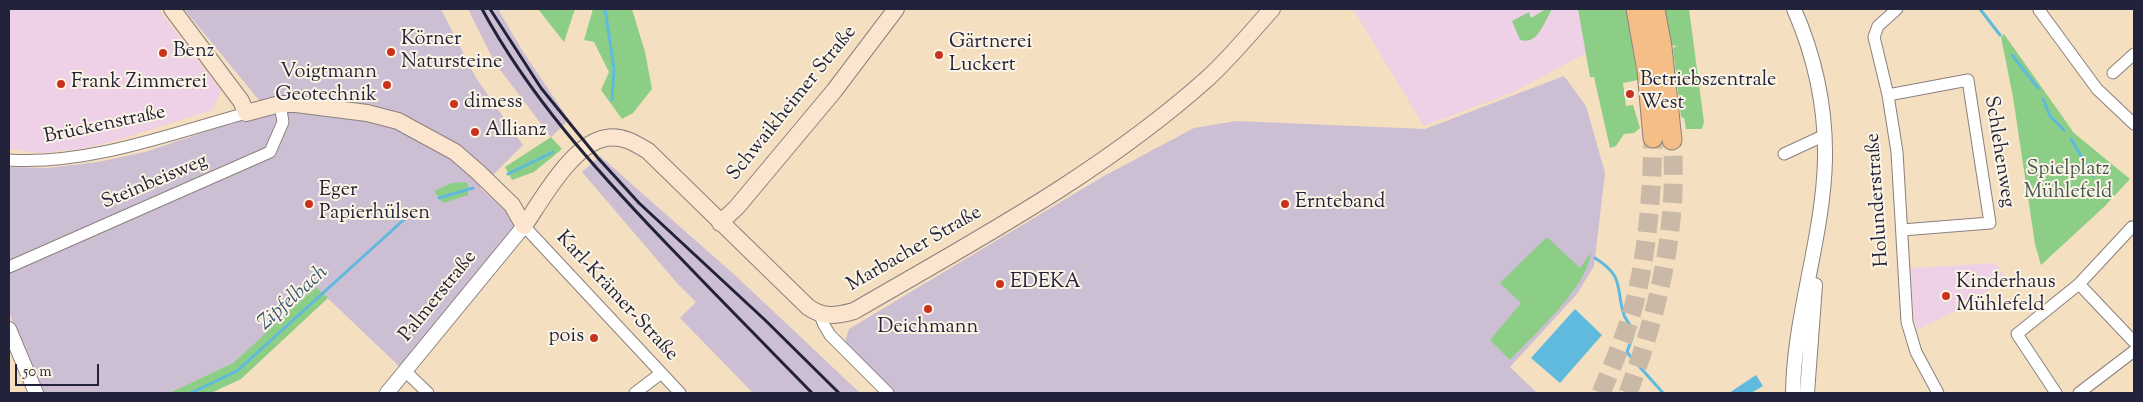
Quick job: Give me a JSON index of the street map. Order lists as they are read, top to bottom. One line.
{"streets":{"main road":["Schwaikheimer Straße","Brückenstraße","Marbacher Straße"],"street":["Schlehenweg","Steinbeisweg","Holunderstraße","Palmerstraße","Karl-Krämer-Straße"]},"crossings":[["Brückenstraße","Steinbeisweg"],["Brückenstraße","Palmerstraße"],["Brückenstraße","Karl-Krämer-Straße"],["Schlehenweg","Holunderstraße"],["Palmerstraße","Karl-Krämer-Straße"]],"water":["Zipfelbach"],"parks":["Spielplatz Mühlefeld"],"places":["Körner Natursteine","Benz","Gärtnerei Luckert","Frank Zimmerei","Voigtmann Geotechnik","Betriebszentrale West","dimess","Allianz","Eger Papierhülsen","Ernteband","EDEKA","Kinderhaus Mühlefeld","Deichmann","pois"],"scale_bar":"50 m"}
